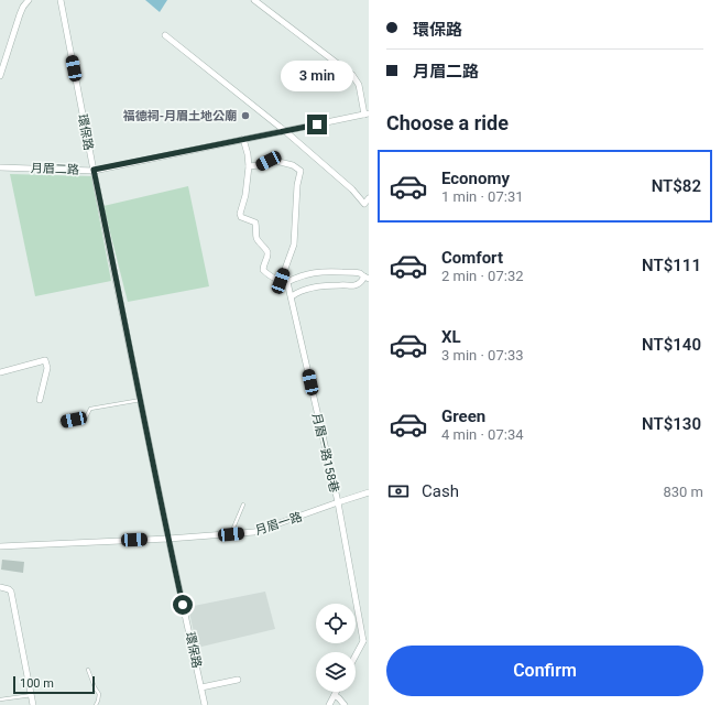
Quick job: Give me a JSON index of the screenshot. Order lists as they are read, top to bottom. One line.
{"streets":{"street":["環保路","月眉二路","月眉一路158巷","月眉一路"]},"crossings":[["環保路","月眉二路"],["環保路","月眉一路"],["月眉一路158巷","月眉一路"]],"places":["福德祠-月眉土地公廟"],"scale_bar":"100 m","page":{"banner":["環保路","月眉二路"],"bubble":"3 min","heading":"Choose a ride","list":[{"name":"Economy","note":"1 min · 07:31","value":"NT$82"},{"name":"Comfort","note":"2 min · 07:32","value":"NT$111"},{"name":"XL","note":"3 min · 07:33","value":"NT$140"},{"name":"Green","note":"4 min · 07:34","value":"NT$130"}],"pay":["Cash","830 m"],"buttons":"Confirm","scale":"100 m"}}
